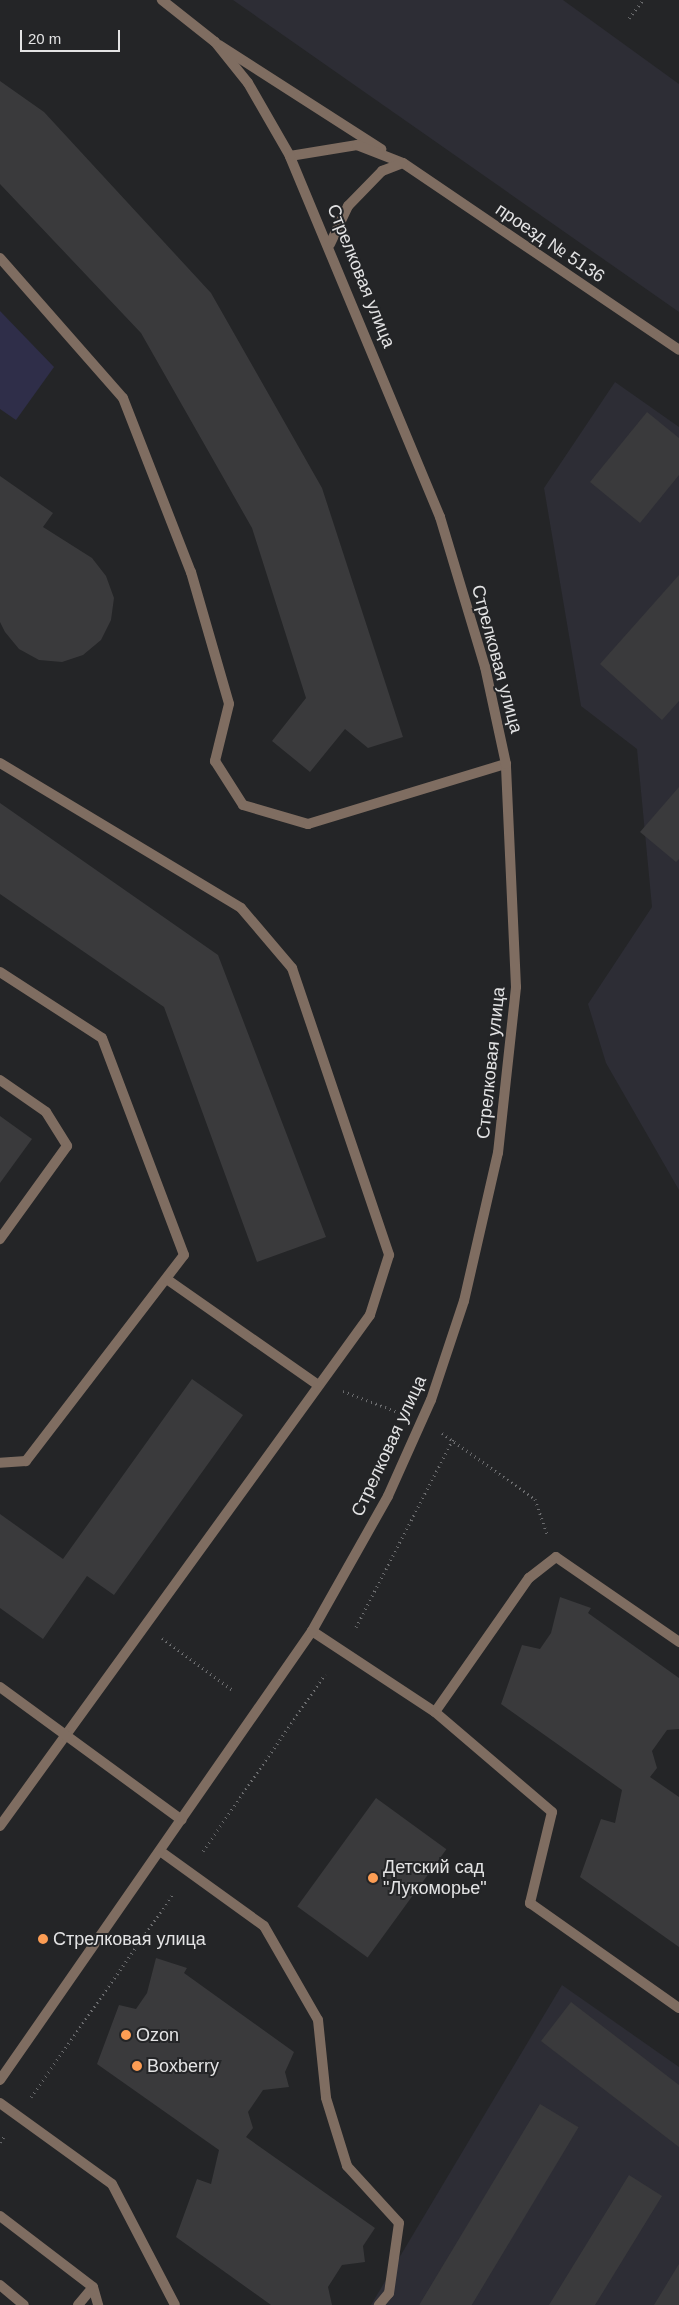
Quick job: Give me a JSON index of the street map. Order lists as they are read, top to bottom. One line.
{"streets":{"street":["проезд № 5136","Стрелковая улица"]},"crossings":[["проезд № 5136","Стрелковая улица"]],"places":["Детский сад \"Лукоморье\"","Стрелковая улица","Ozon","Boxberry"],"scale_bar":"20 m"}
